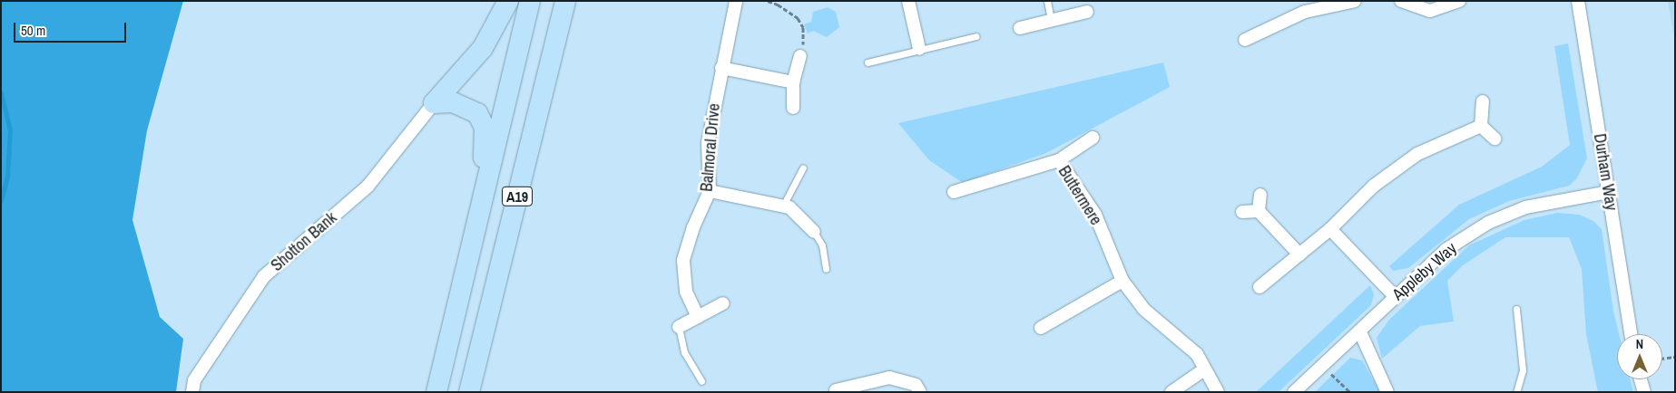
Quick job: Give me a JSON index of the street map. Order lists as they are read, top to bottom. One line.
{"streets":{"highway":["A19"],"street":["Balmoral Drive","Durham Way","Buttermere","Shotton Bank","Appleby Way"]},"crossings":[["Durham Way","Appleby Way"]],"scale_bar":"50 m","north":"top"}
